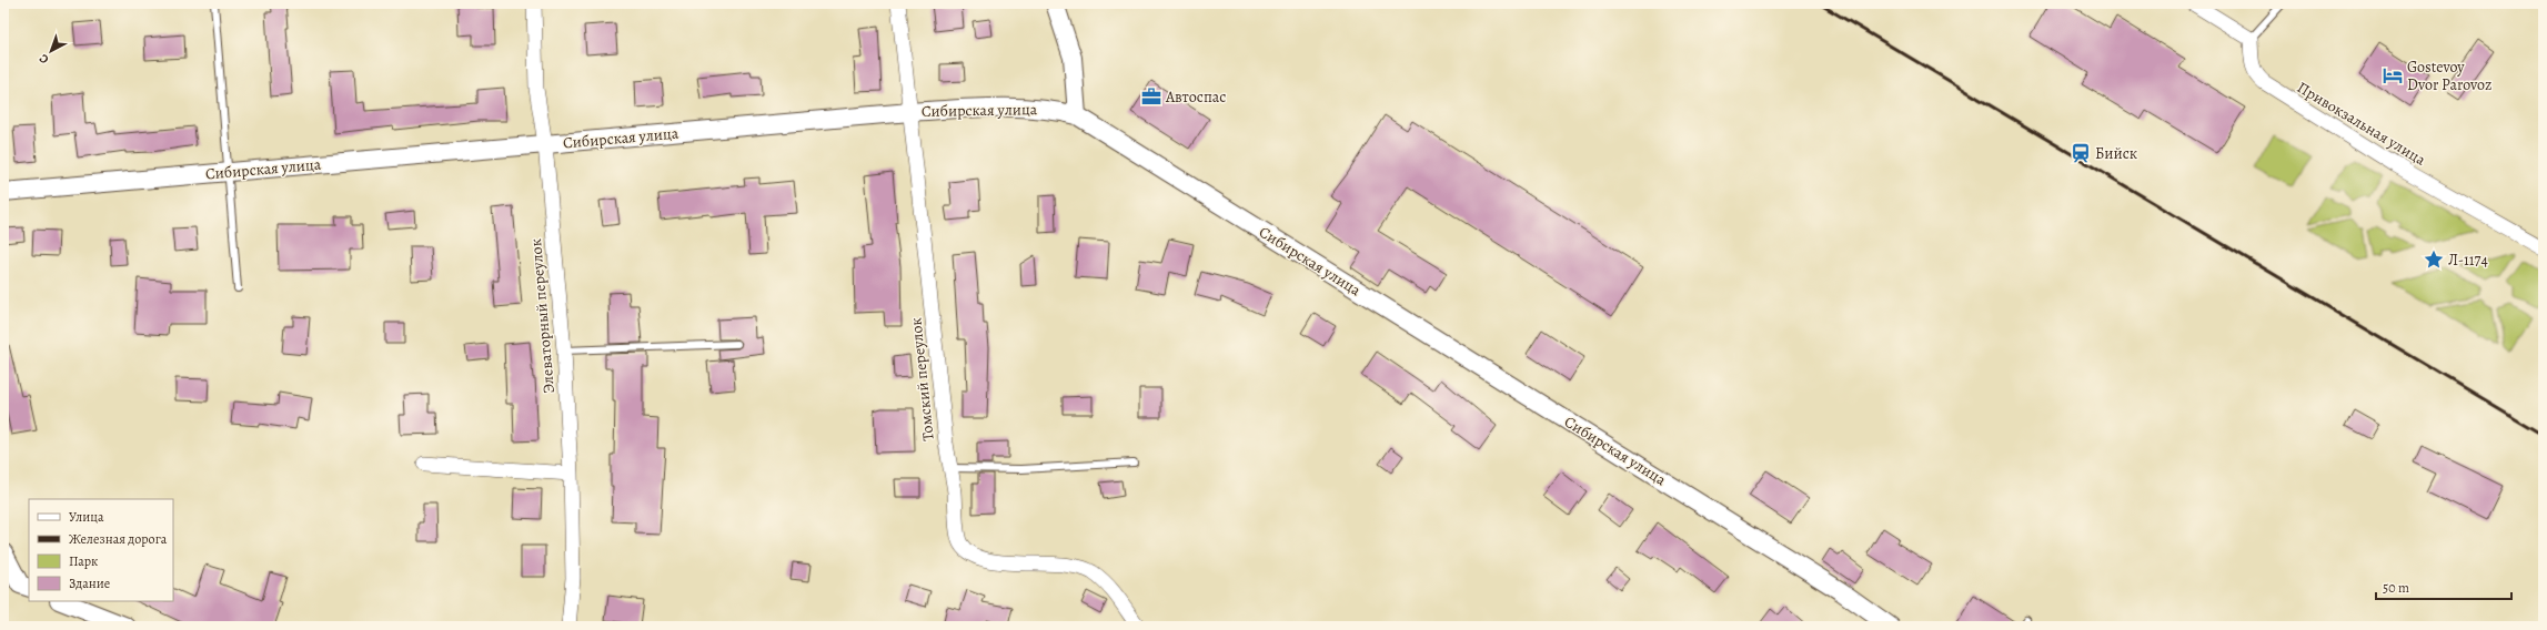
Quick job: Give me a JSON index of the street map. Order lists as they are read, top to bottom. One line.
{"streets":{"street":["Сибирская улица","Привокзальная улица","Элеваторный переулок","Томский переулок"]},"crossings":[["Сибирская улица","Элеваторный переулок"],["Сибирская улица","Томский переулок"]],"places":{"hotel":["Gostevoy Dvor Parovoz"],"office":["Автоспас"],"station":["Бийск"],"place":["Л-1174"]},"legend":["Улица","Железная дорога","Парк","Здание"],"scale_bar":"50 m","north":"bottom left"}
